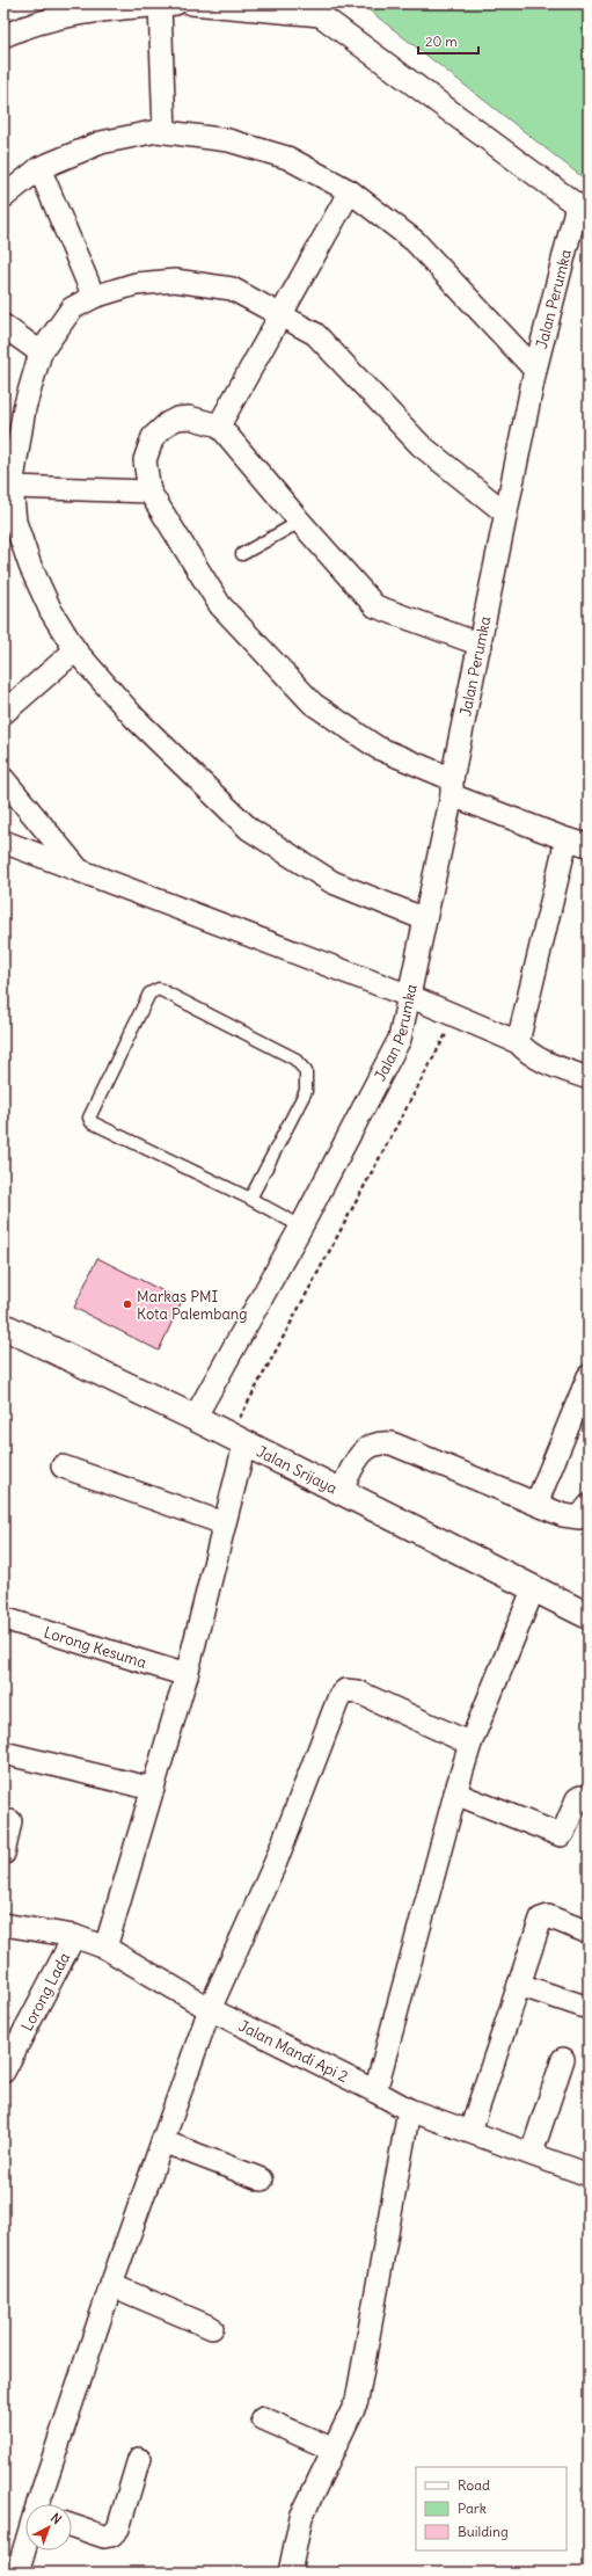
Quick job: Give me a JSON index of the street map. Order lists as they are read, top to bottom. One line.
{"streets":{"street":["Jalan Perumka","Jalan Srijaya","Lorong Kesuma","Lorong Lada","Jalan Mandi Api 2"]},"crossings":[["Jalan Perumka","Jalan Srijaya"],["Lorong Lada","Jalan Mandi Api 2"]],"places":["Markas PMI Kota Palembang"],"legend":["Road","Park","Building"],"scale_bar":"20 m","north":"top right"}
